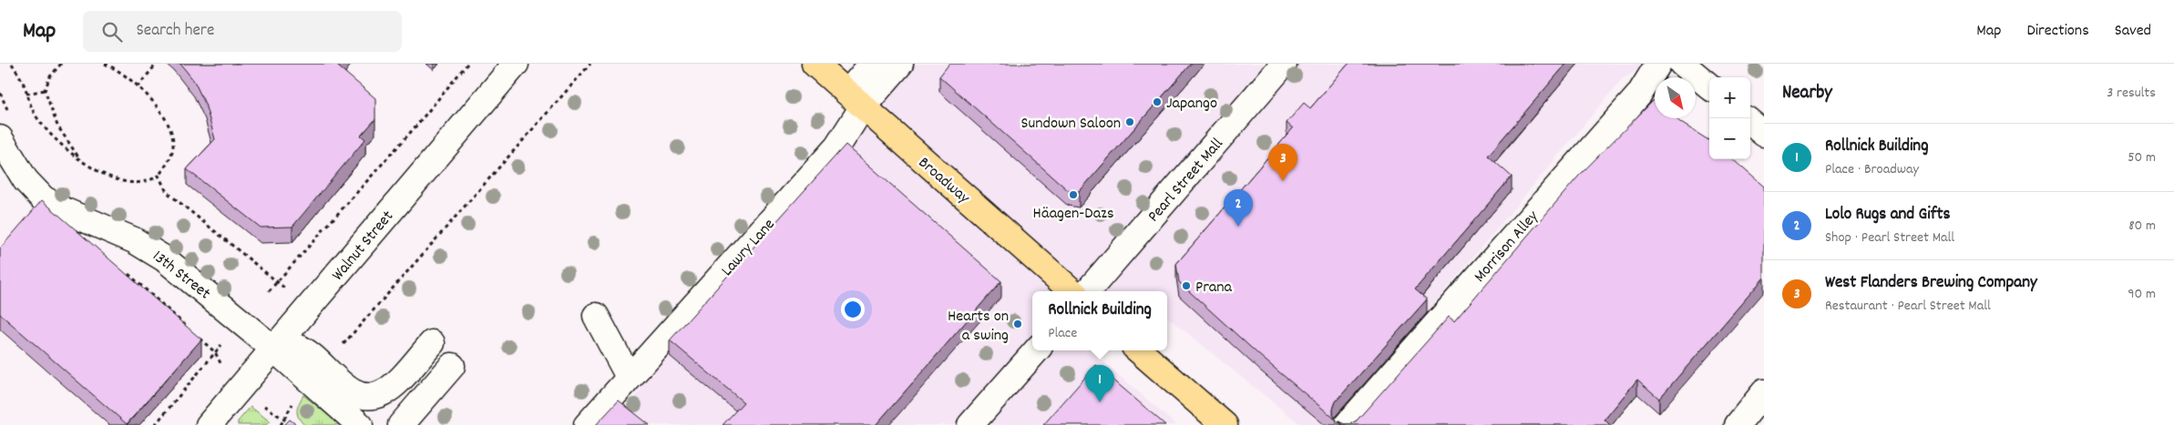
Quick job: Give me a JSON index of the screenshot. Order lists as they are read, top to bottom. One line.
{"streets":{"main road":["Broadway"],"street":["Pearl Street Mall","Walnut Street","Morrison Alley","Lawry Lane","13th Street"]},"crossings":[["Broadway","Lawry Lane"],["Walnut Street","13th Street"]],"places":["Japango","Sundown Saloon","Häagen-Dazs","Prana","Hearts on a swing"],"north":"bottom right","page":{"header":"Map","search":"Search here","nav":["Map","Directions","Saved"],"heading":["Nearby","3 results"],"map_buttons":["+","−"],"list":[{"mark":"1","name":"Rollnick Building","note":"Place · Broadway","value":"50 m"},{"mark":"2","name":"Lolo Rugs and Gifts","note":"Shop · Pearl Street Mall","value":"80 m"},{"mark":"3","name":"West Flanders Brewing Company","note":"Restaurant · Pearl Street Mall","value":"90 m"}],"pins":["3","2","1"],"popup":["Rollnick Building","Place"]}}
